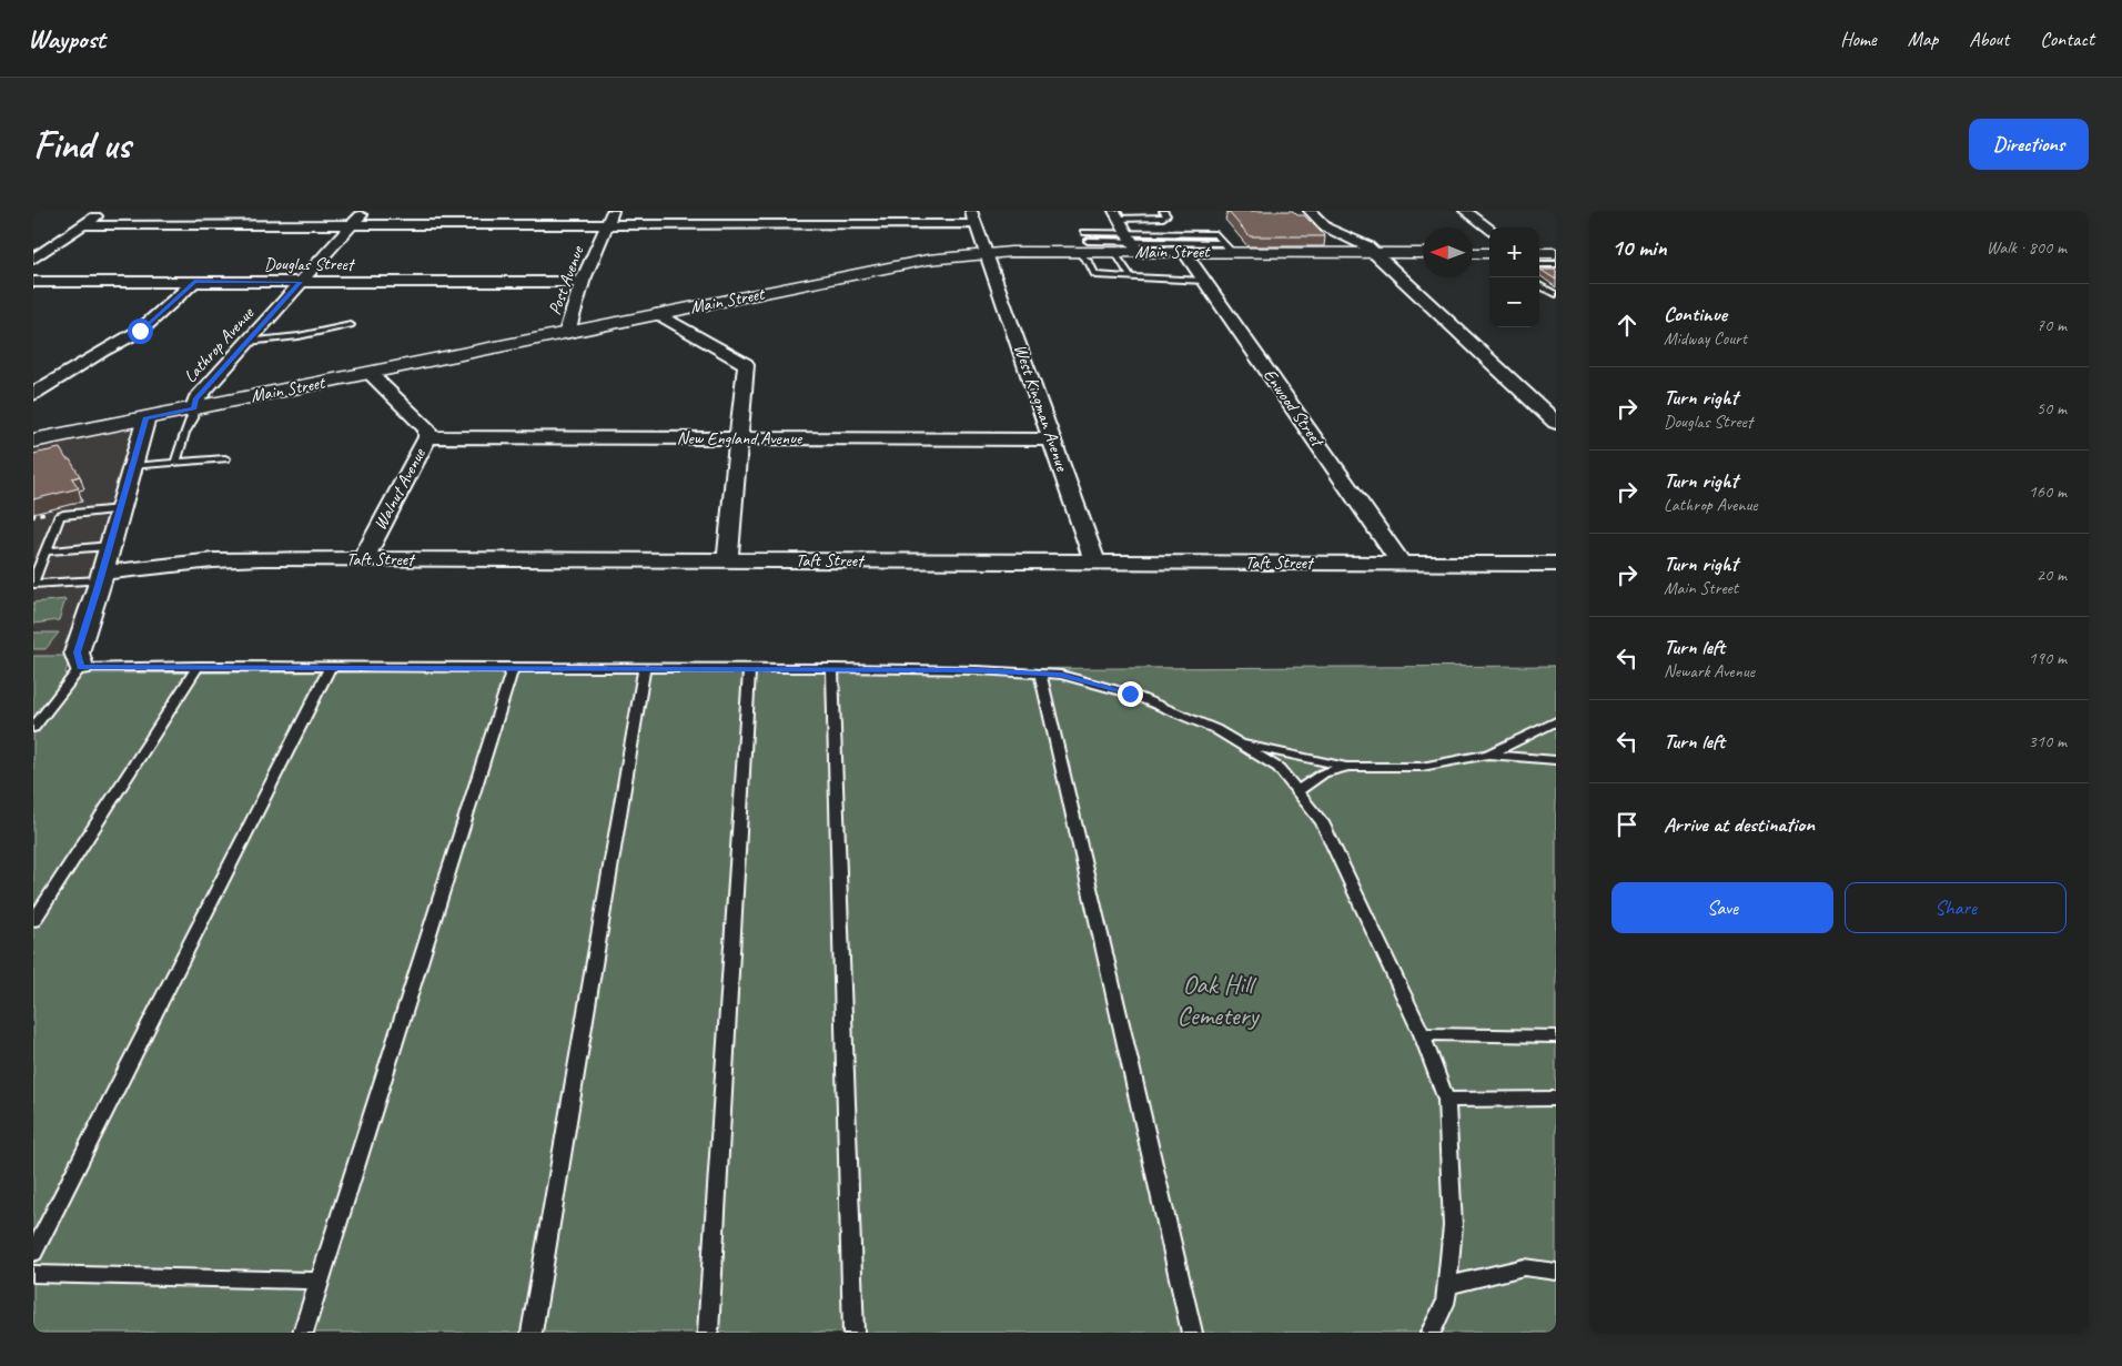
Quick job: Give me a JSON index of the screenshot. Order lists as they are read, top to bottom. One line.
{"streets":{"street":["Main Street","Douglas Street","Post Avenue","Lathrop Avenue","West Kingman Avenue","Enwood Street","New England Avenue","Walnut Avenue","Taft Street"]},"crossings":[["Main Street","Post Avenue"],["Main Street","Lathrop Avenue"],["Main Street","West Kingman Avenue"],["Main Street","Enwood Street"],["Main Street","Walnut Avenue"],["Douglas Street","Post Avenue"],["Douglas Street","Lathrop Avenue"],["West Kingman Avenue","New England Avenue"],["West Kingman Avenue","Taft Street"],["Enwood Street","Taft Street"],["New England Avenue","Walnut Avenue"],["Walnut Avenue","Taft Street"]],"parks":["Oak Hill Cemetery"],"north":"left","page":{"header":"Waypost","nav":["Home","Map","About","Contact"],"buttons":["Directions",["Save","Share"]],"title":"Find us","heading":["10 min","Walk · 800 m"],"map_buttons":["+","−"],"list":[["Continue","Midway Court","70 m"],["Turn right","Douglas Street","50 m"],["Turn right","Lathrop Avenue","160 m"],["Turn right","Main Street","20 m"],["Turn left","Newark Avenue","190 m"],["Turn left","310 m"],"Arrive at destination"]}}
